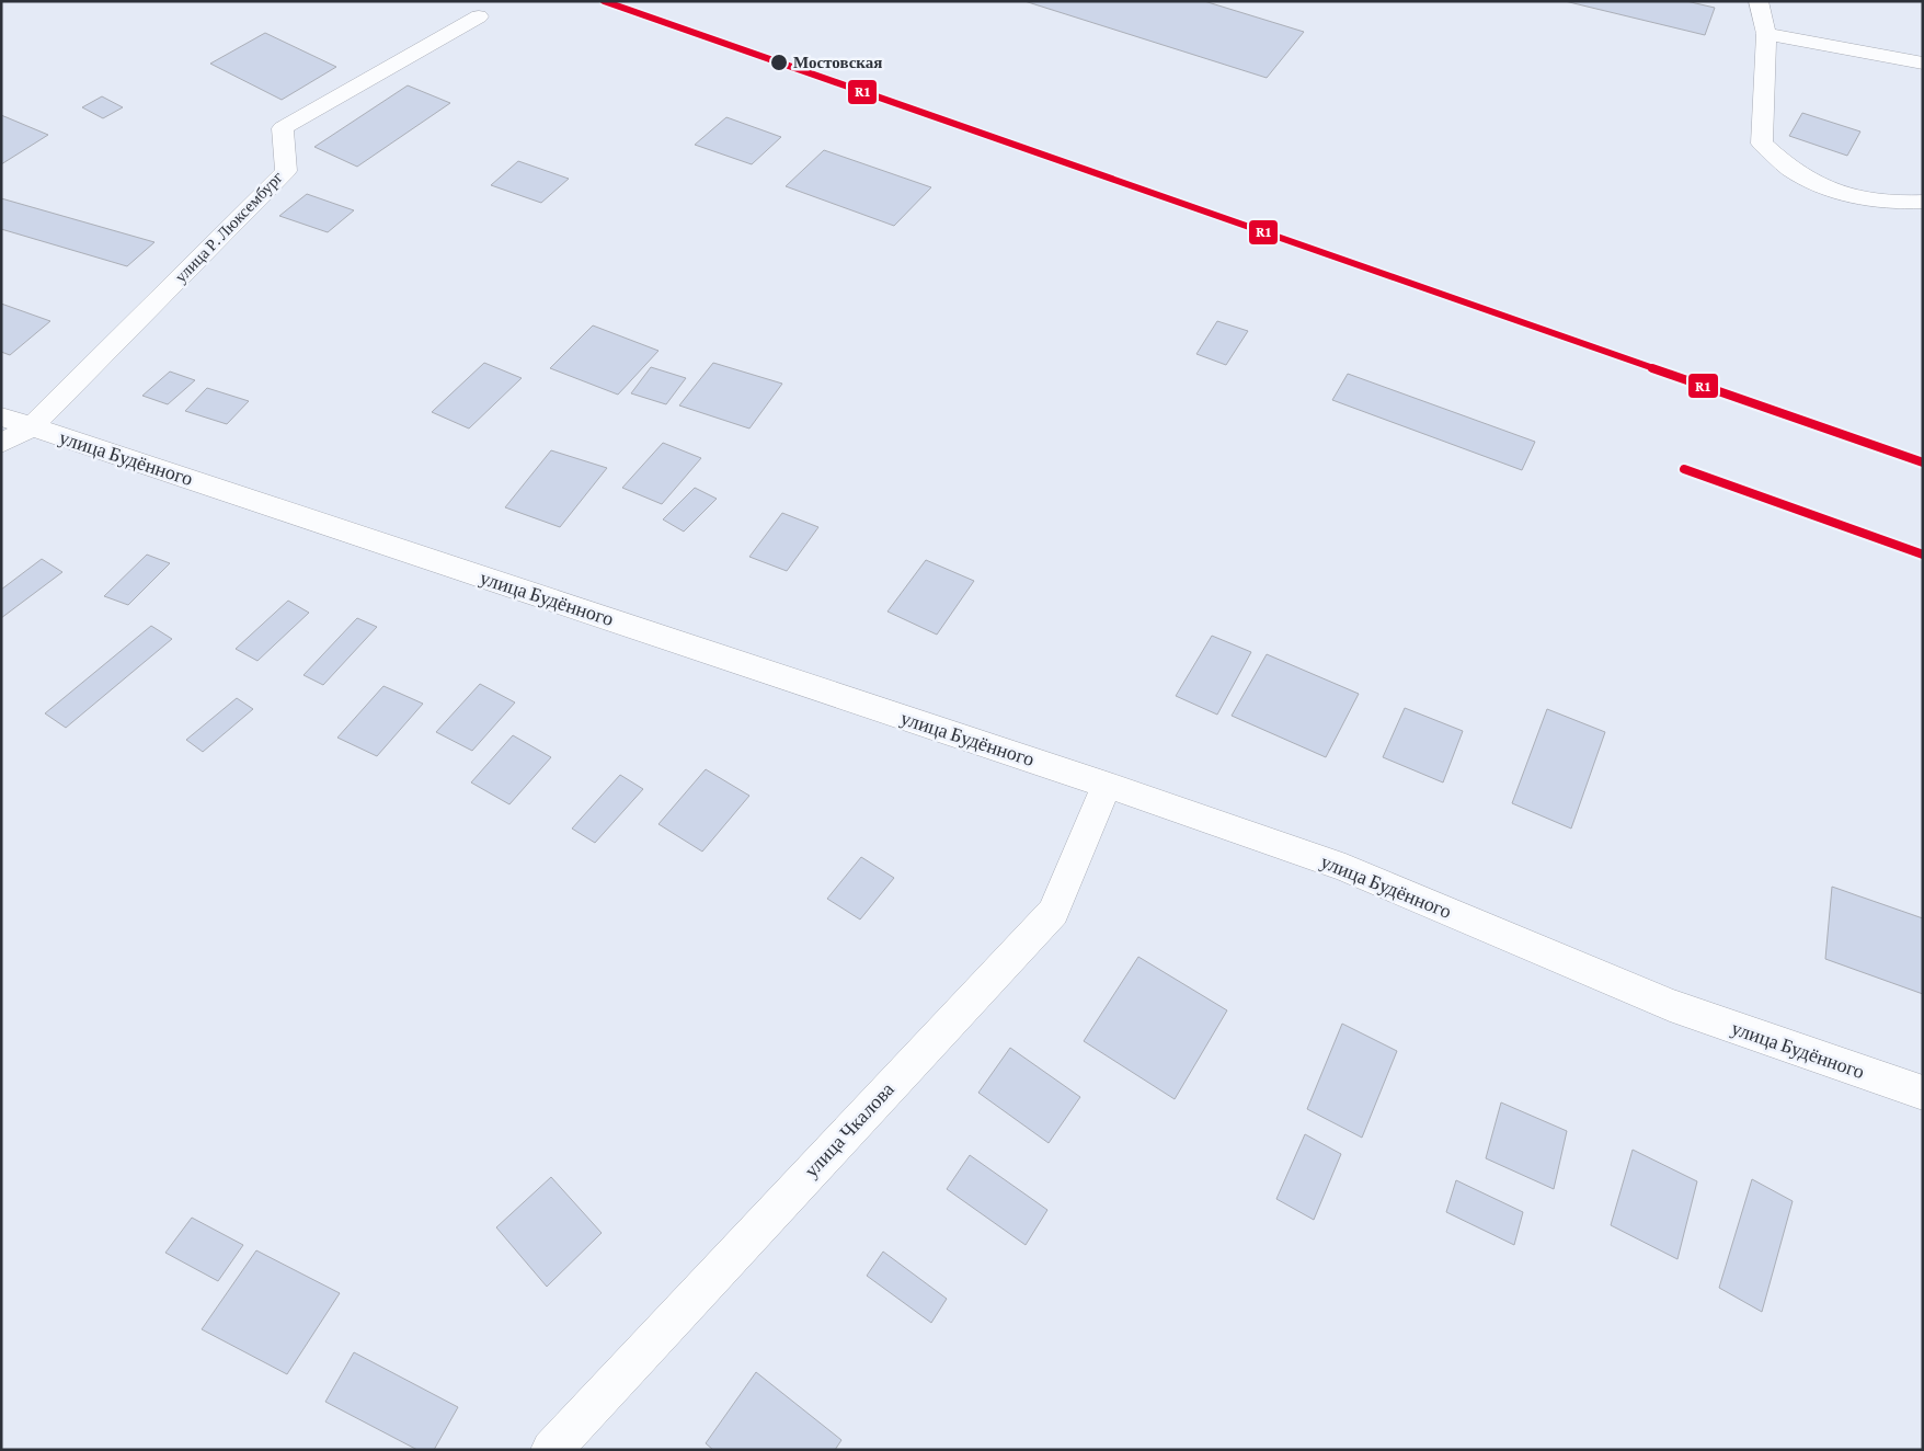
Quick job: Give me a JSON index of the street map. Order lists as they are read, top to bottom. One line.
{"streets":{"street":["улица Р. Люксембург","улица Будённого","улица Чкалова"]},"crossings":[["улица Р. Люксембург","улица Будённого"],["улица Будённого","улица Чкалова"]],"places":["Мостовская"],"lines":["transit line R1"]}
